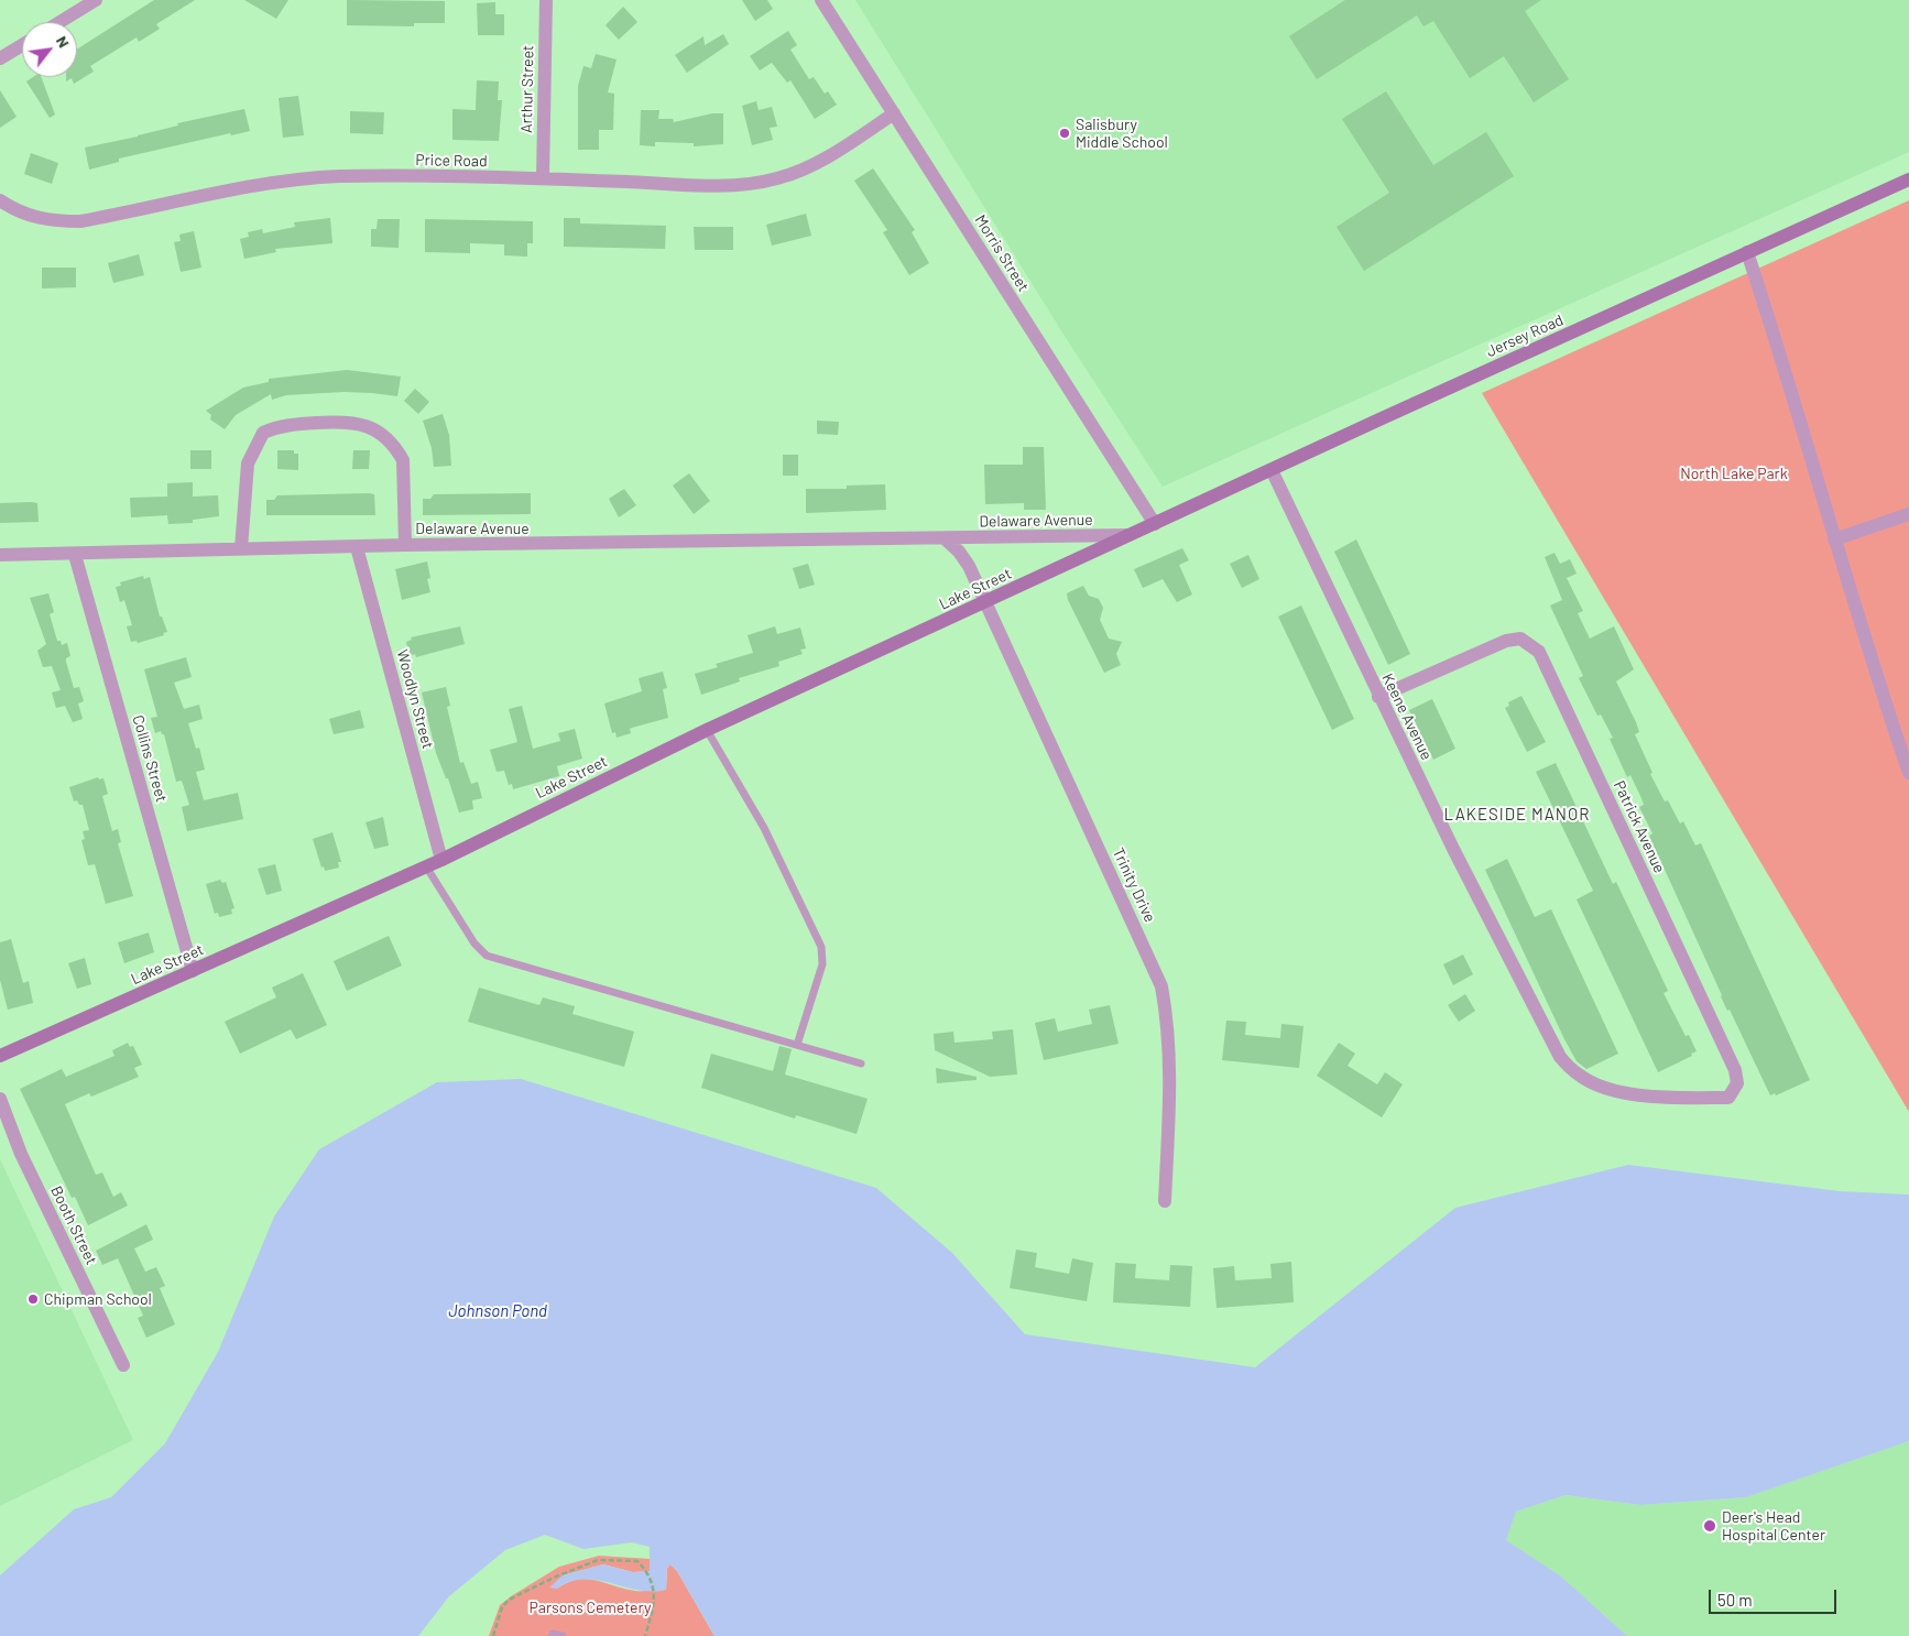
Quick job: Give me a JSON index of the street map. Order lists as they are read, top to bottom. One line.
{"streets":{"street":["Arthur Street","Price Road","Morris Street","Jersey Road","Delaware Avenue","Lake Street","Woodlyn Street","Keene Avenue","Collins Street","Patrick Avenue","Trinity Drive","Booth Street"]},"crossings":[["Arthur Street","Price Road"],["Price Road","Morris Street"],["Morris Street","Jersey Road"],["Morris Street","Lake Street"],["Jersey Road","Lake Street"],["Jersey Road","Keene Avenue"],["Delaware Avenue","Lake Street"],["Delaware Avenue","Woodlyn Street"],["Delaware Avenue","Collins Street"],["Lake Street","Woodlyn Street"],["Lake Street","Collins Street"],["Lake Street","Trinity Drive"],["Keene Avenue","Patrick Avenue"]],"districts":["LAKESIDE MANOR"],"water":["Johnson Pond"],"parks":["North Lake Park","Parsons Cemetery"],"places":["Salisbury Middle School","Chipman School","Deer's Head Hospital Center"],"scale_bar":"50 m","north":"top right"}
